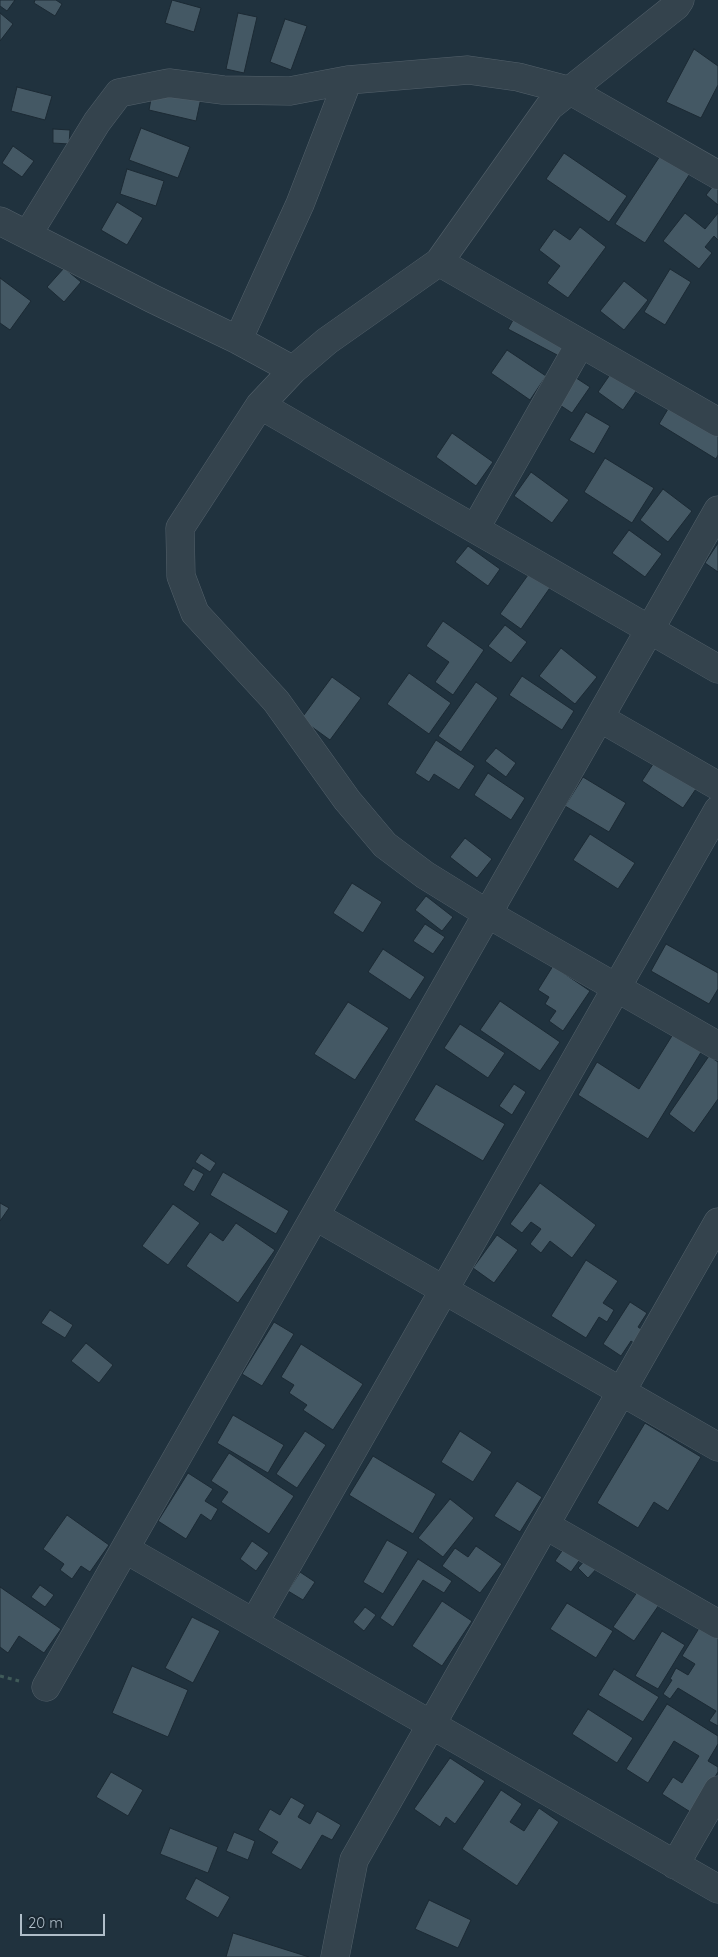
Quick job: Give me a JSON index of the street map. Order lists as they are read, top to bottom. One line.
{"scale_bar":"20 m"}
